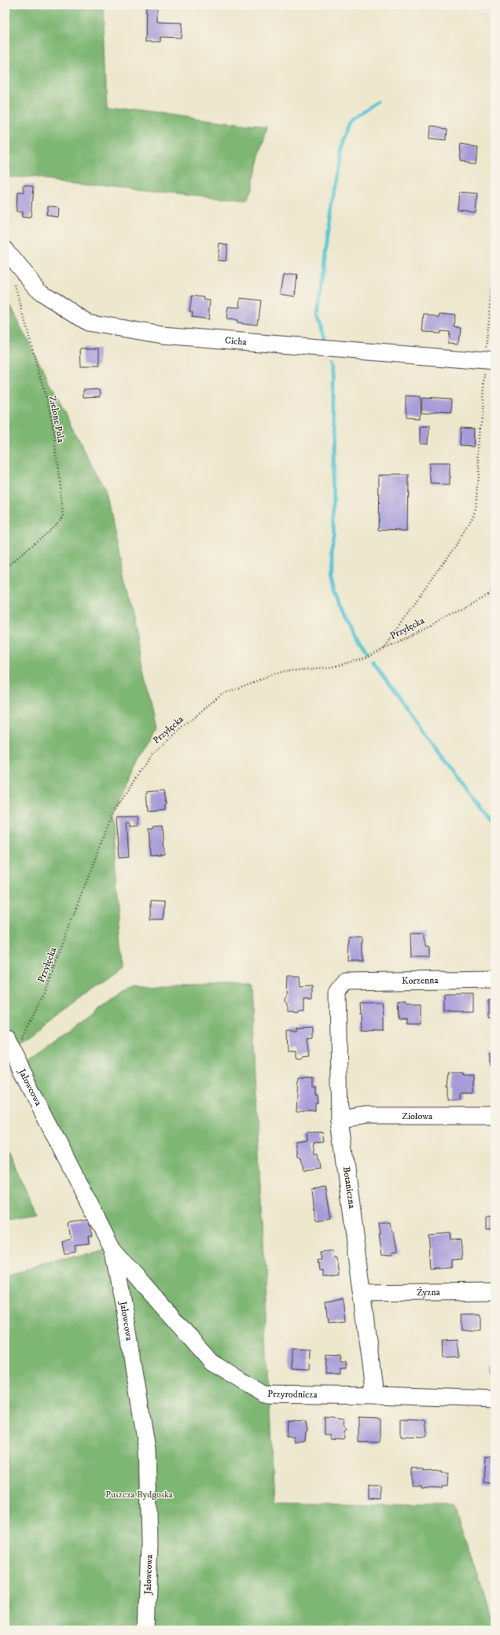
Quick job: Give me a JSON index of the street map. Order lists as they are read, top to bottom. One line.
{"streets":{"street":["Cicha","Korzenna","Jałowcowa","Ziołowa","Botaniczna","Żyzna","Przyrodnicza"],"path":["Zielone Pola","Przyłęcka"]},"crossings":[["Przyłęcka","Jałowcowa"],["Korzenna","Botaniczna"],["Jałowcowa","Przyrodnicza"],["Ziołowa","Botaniczna"],["Botaniczna","Żyzna"],["Botaniczna","Przyrodnicza"]],"parks":["Puszcza Bydgoska"]}
